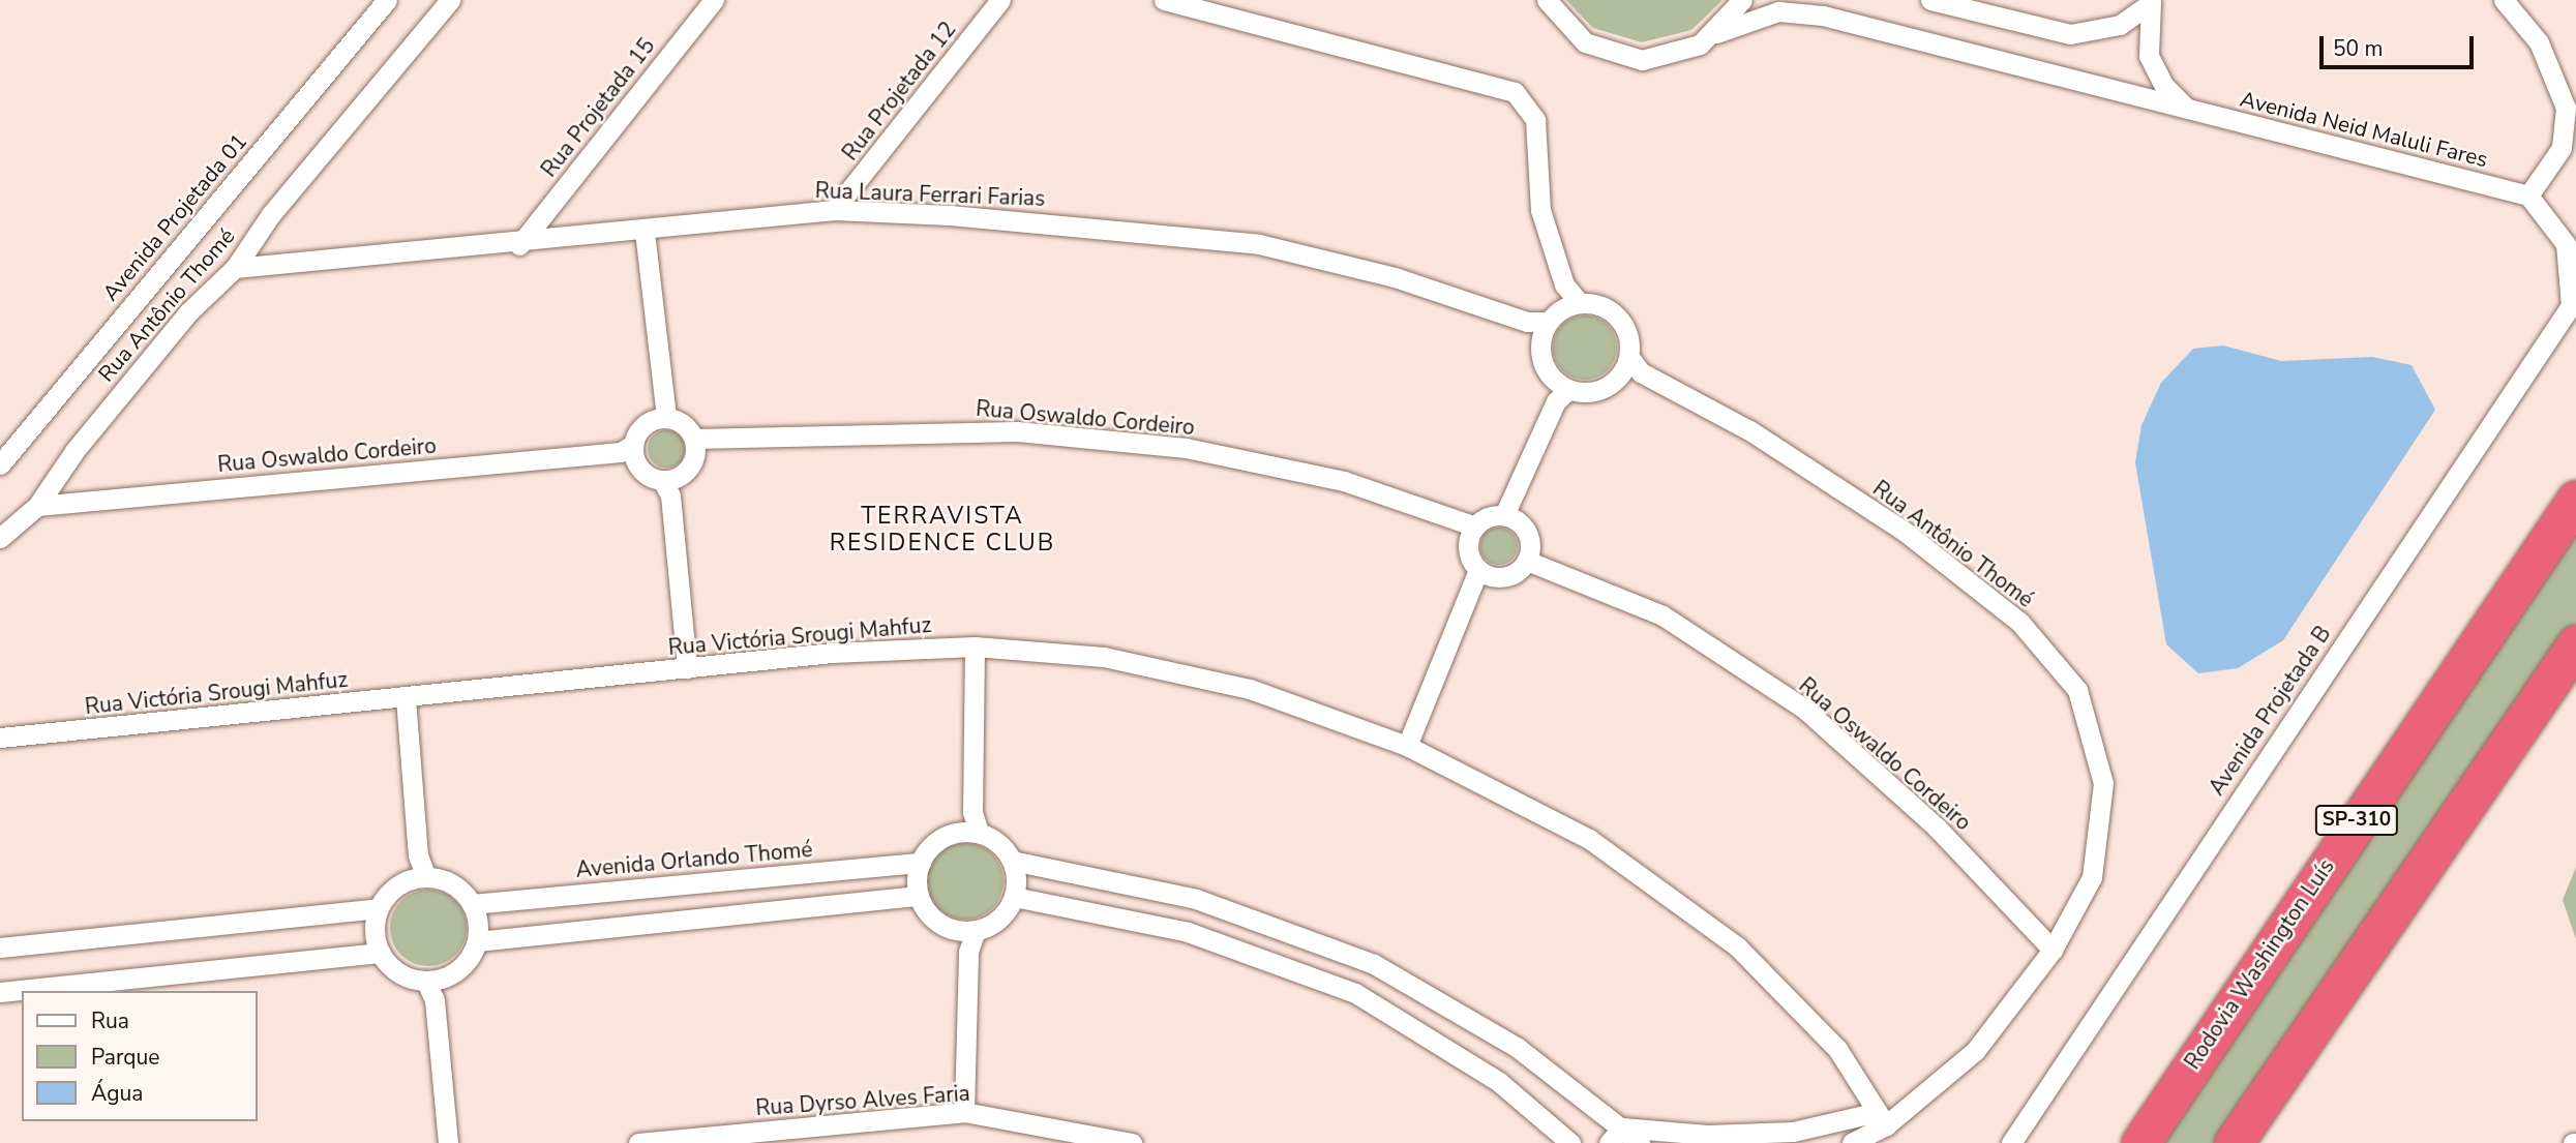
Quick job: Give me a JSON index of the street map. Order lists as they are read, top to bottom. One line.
{"streets":{"highway":["SP-310","Rodovia Washington Luís"],"street":["Rua Projetada 12","Rua Projetada 15","Avenida Neid Maluli Fares","Rua Laura Ferrari Farias","Avenida Projetada 01","Rua Antônio Thomé","Rua Oswaldo Cordeiro","Rua Victória Srougi Mahfuz","Avenida Projetada B","Avenida Orlando Thomé","Rua Dyrso Alves Faria"]},"crossings":[["Rua Projetada 12","Rua Laura Ferrari Farias"],["Rua Projetada 15","Rua Laura Ferrari Farias"],["Rua Laura Ferrari Farias","Rua Antônio Thomé"],["Rua Antônio Thomé","Rua Oswaldo Cordeiro"],["Rua Antônio Thomé","Rua Victória Srougi Mahfuz"]],"districts":["TERRAVISTA RESIDENCE CLUB"],"legend":["Rua","Parque","Água"],"scale_bar":"50 m"}
